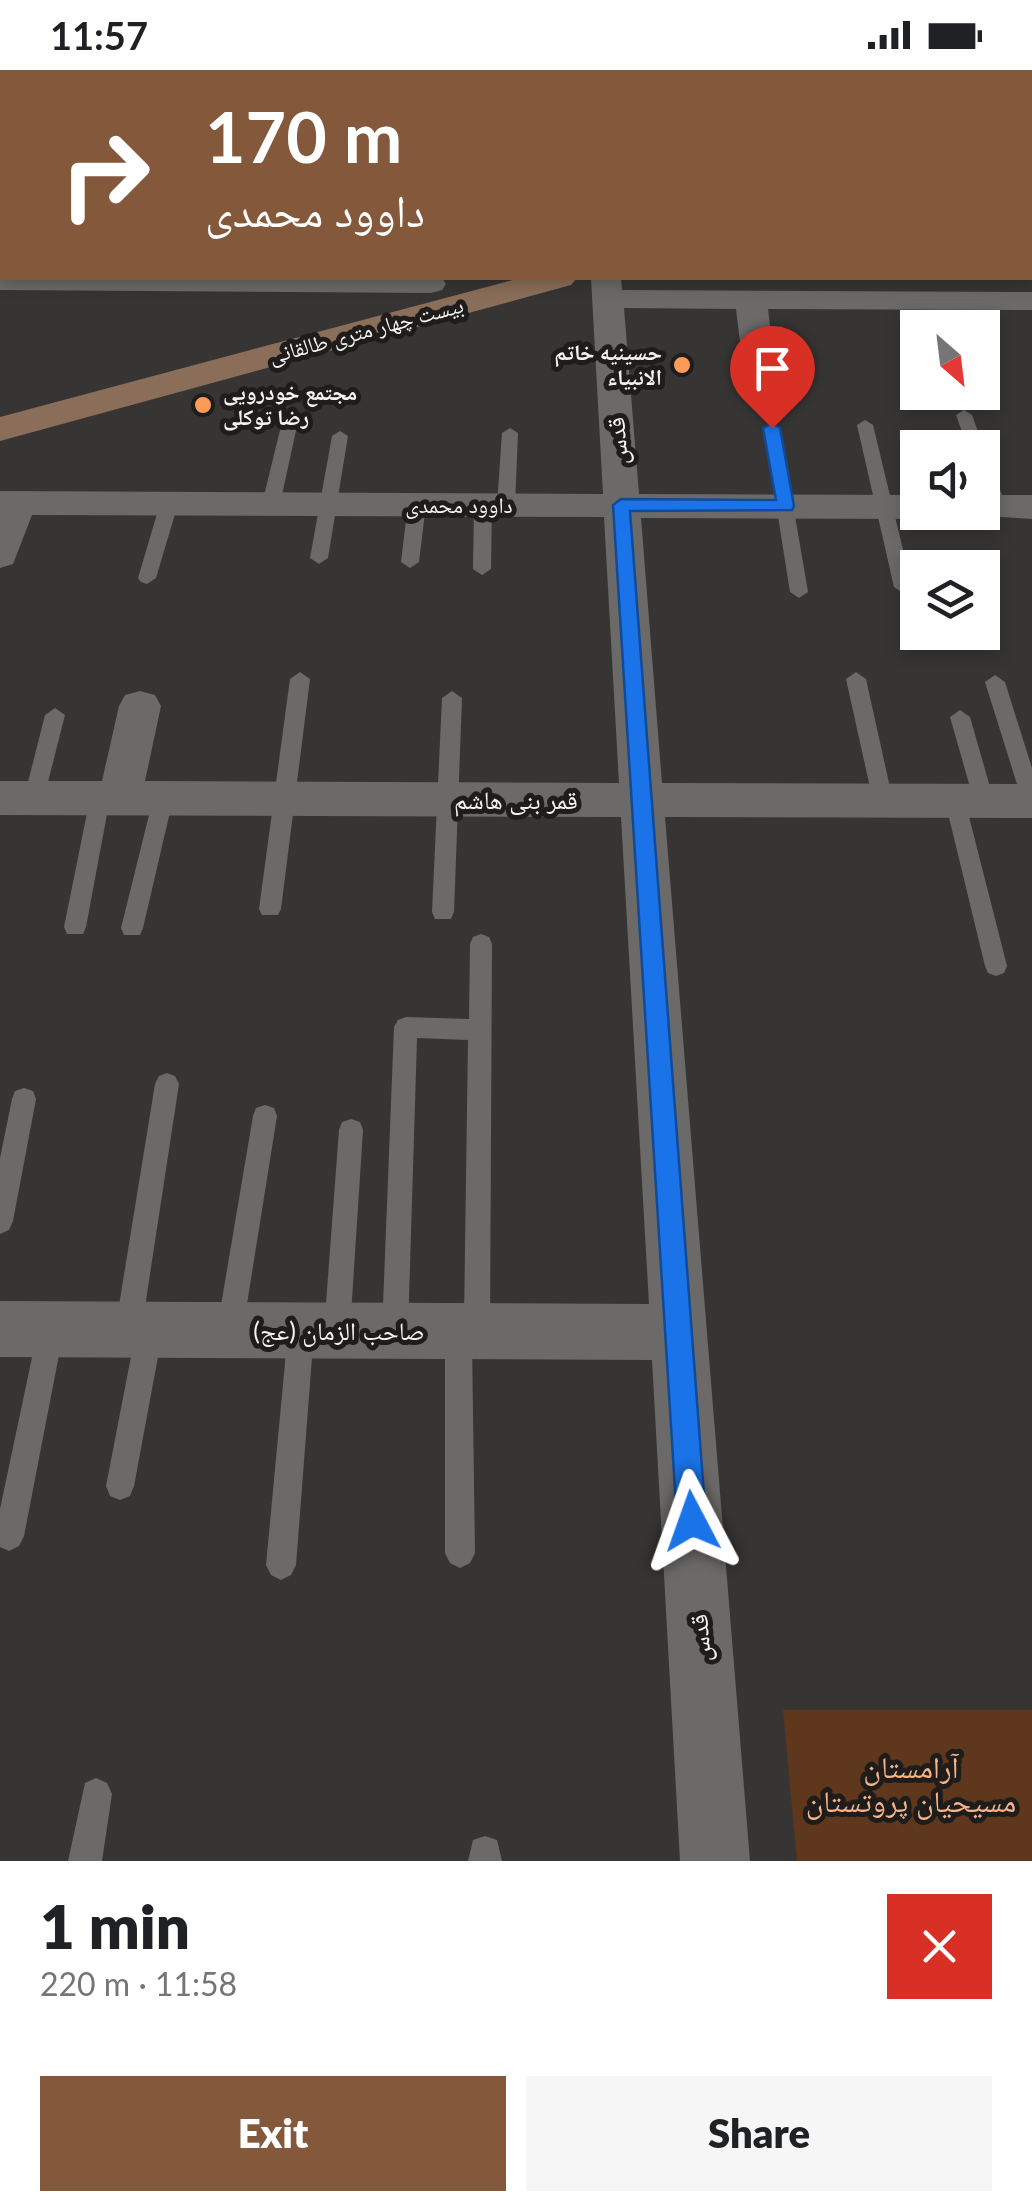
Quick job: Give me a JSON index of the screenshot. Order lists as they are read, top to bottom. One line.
{"streets":{"main road":["بیست چهار متری طالقانی"],"street":["قدس","داوود محمدی","قمر بنی هاشم","صاحب الزمان (عج)"]},"crossings":[["قدس","داوود محمدی"],["قدس","قمر بنی هاشم"],["قدس","صاحب الزمان (عج)"]],"parks":["آرامستان مسیحیان پروتستان"],"places":["حسینیه خاتم الانبیاء","مجتمع خودرویی رضا توکلی"],"north":"bottom right","page":{"status":"11:57","turn":["170 m","داوود محمدی"],"heading":["1 min","220 m · 11:58"],"buttons":["Exit","Share"]}}
